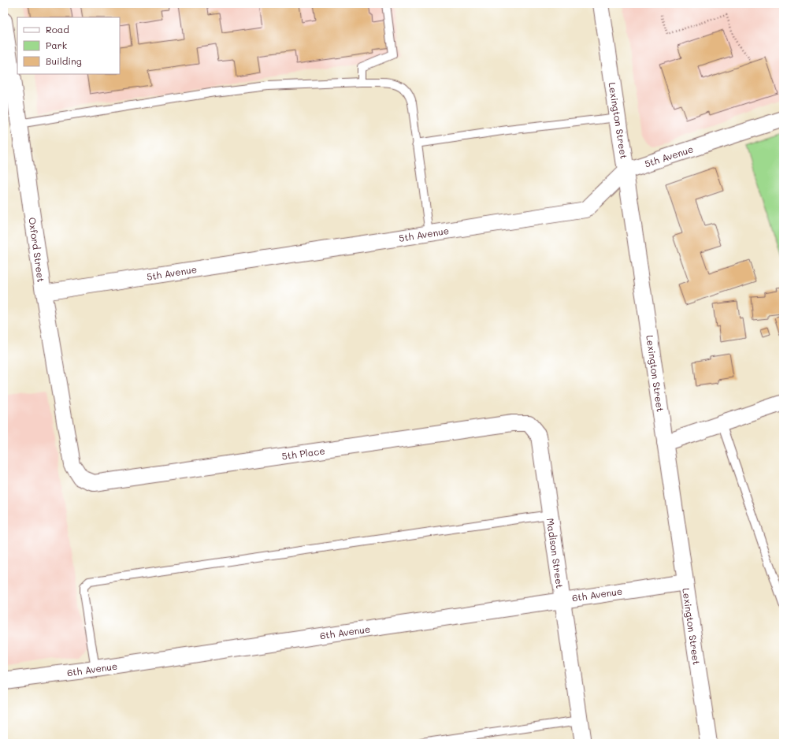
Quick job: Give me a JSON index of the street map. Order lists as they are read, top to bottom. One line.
{"streets":{"street":["Lexington Street","5th Avenue","Oxford Street","5th Place","Madison Street","6th Avenue"]},"crossings":[["Lexington Street","5th Avenue"],["Lexington Street","6th Avenue"],["5th Avenue","Oxford Street"],["Oxford Street","5th Place"],["5th Place","Madison Street"],["Madison Street","6th Avenue"]],"legend":["Road","Park","Building"]}
